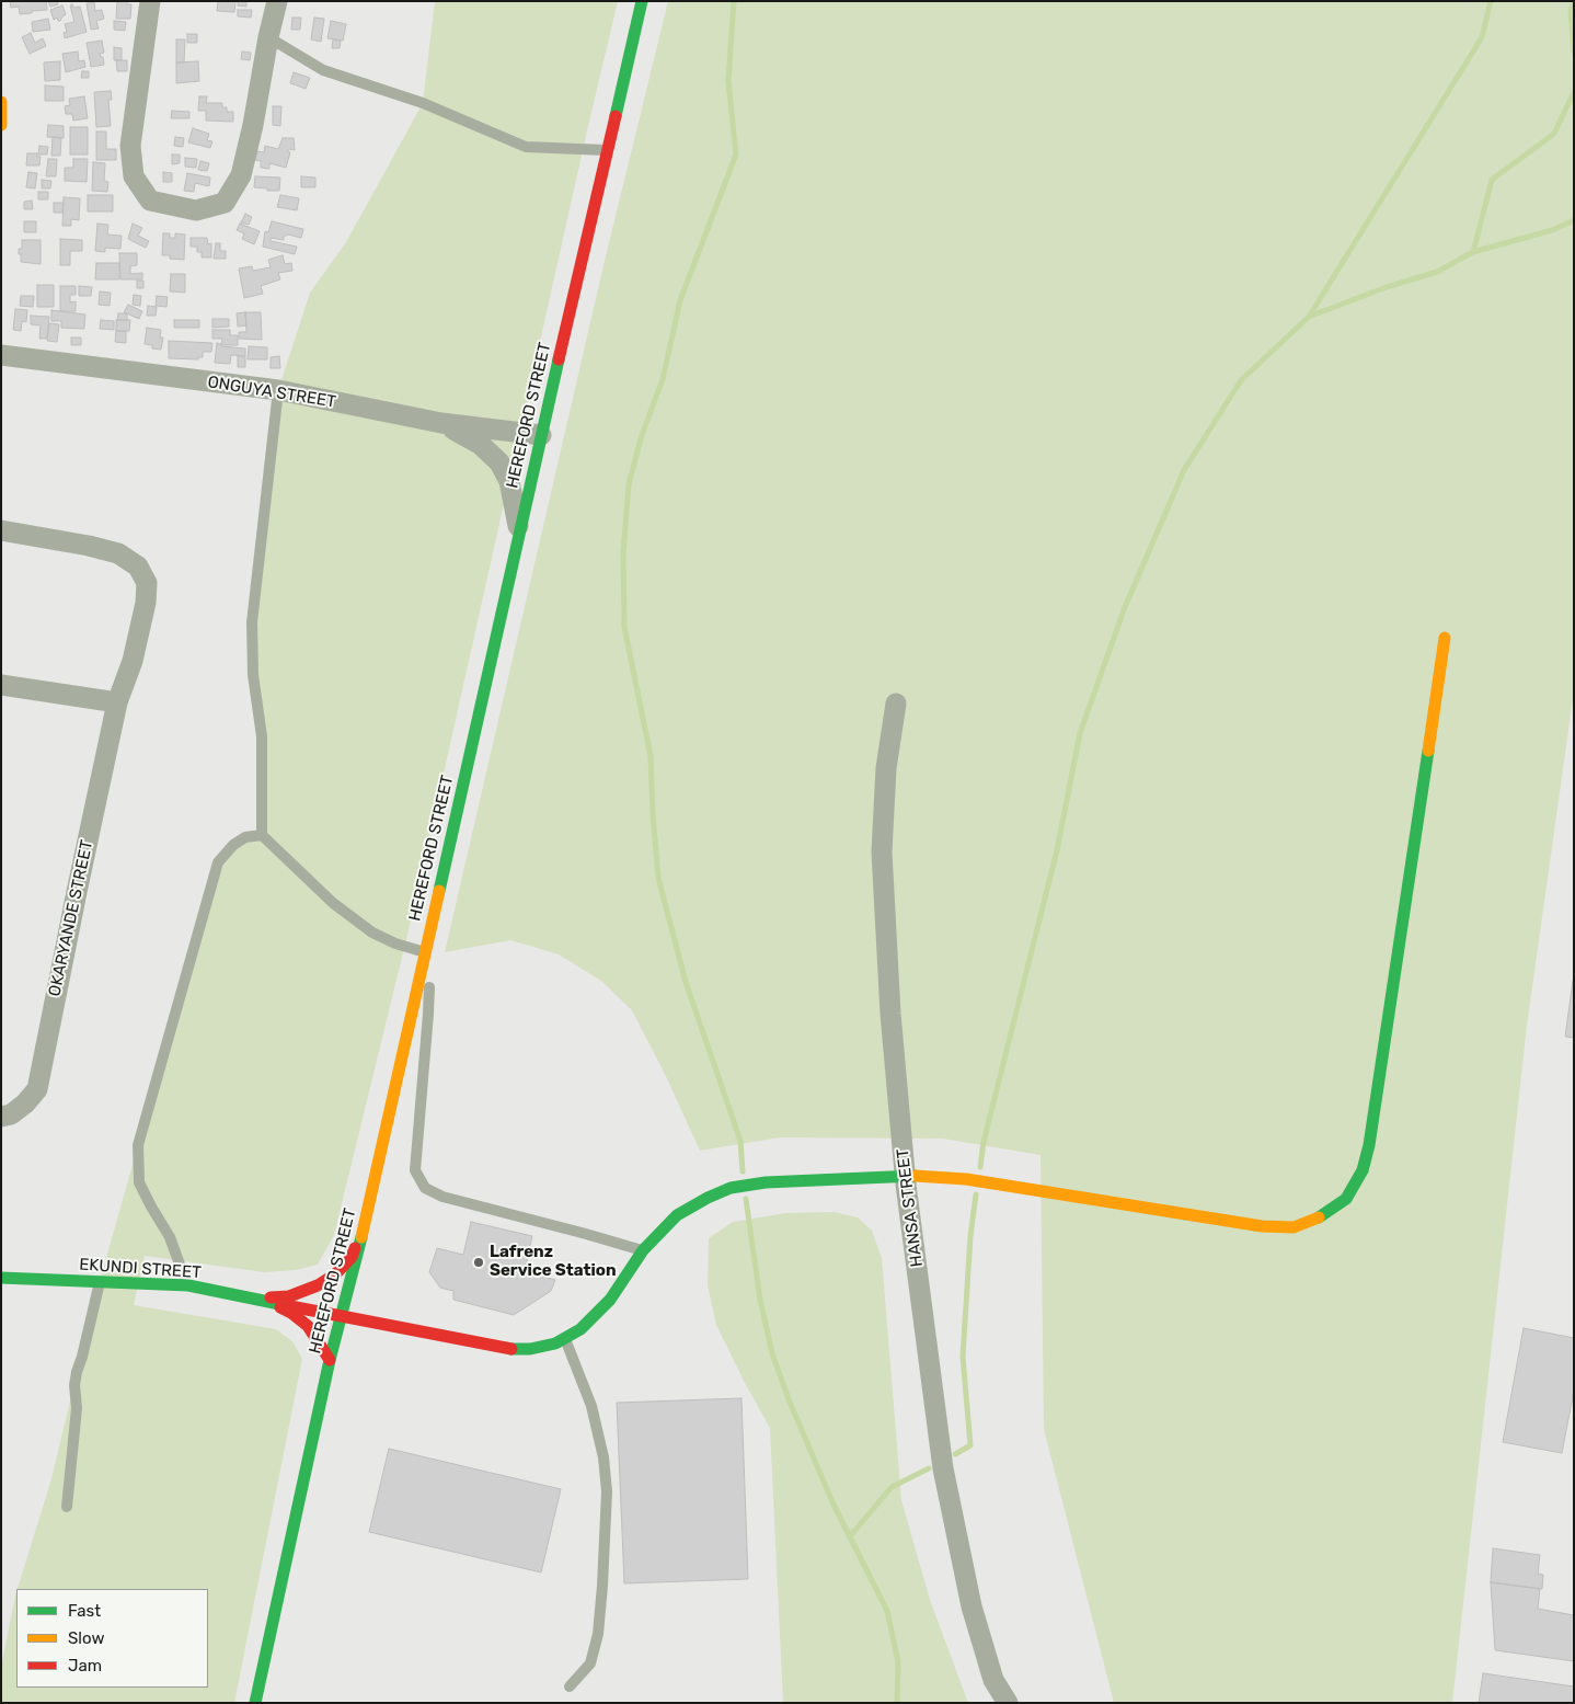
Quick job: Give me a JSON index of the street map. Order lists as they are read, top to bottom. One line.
{"streets":{"street":["ONGUYA STREET","HEREFORD STREET","OKARYANDE STREET","HANSA STREET","EKUNDI STREET"]},"crossings":[["ONGUYA STREET","HEREFORD STREET"],["HEREFORD STREET","EKUNDI STREET"],["HANSA STREET","EKUNDI STREET"]],"places":["Lafrenz Service Station"],"legend":["Fast","Slow","Jam"]}
